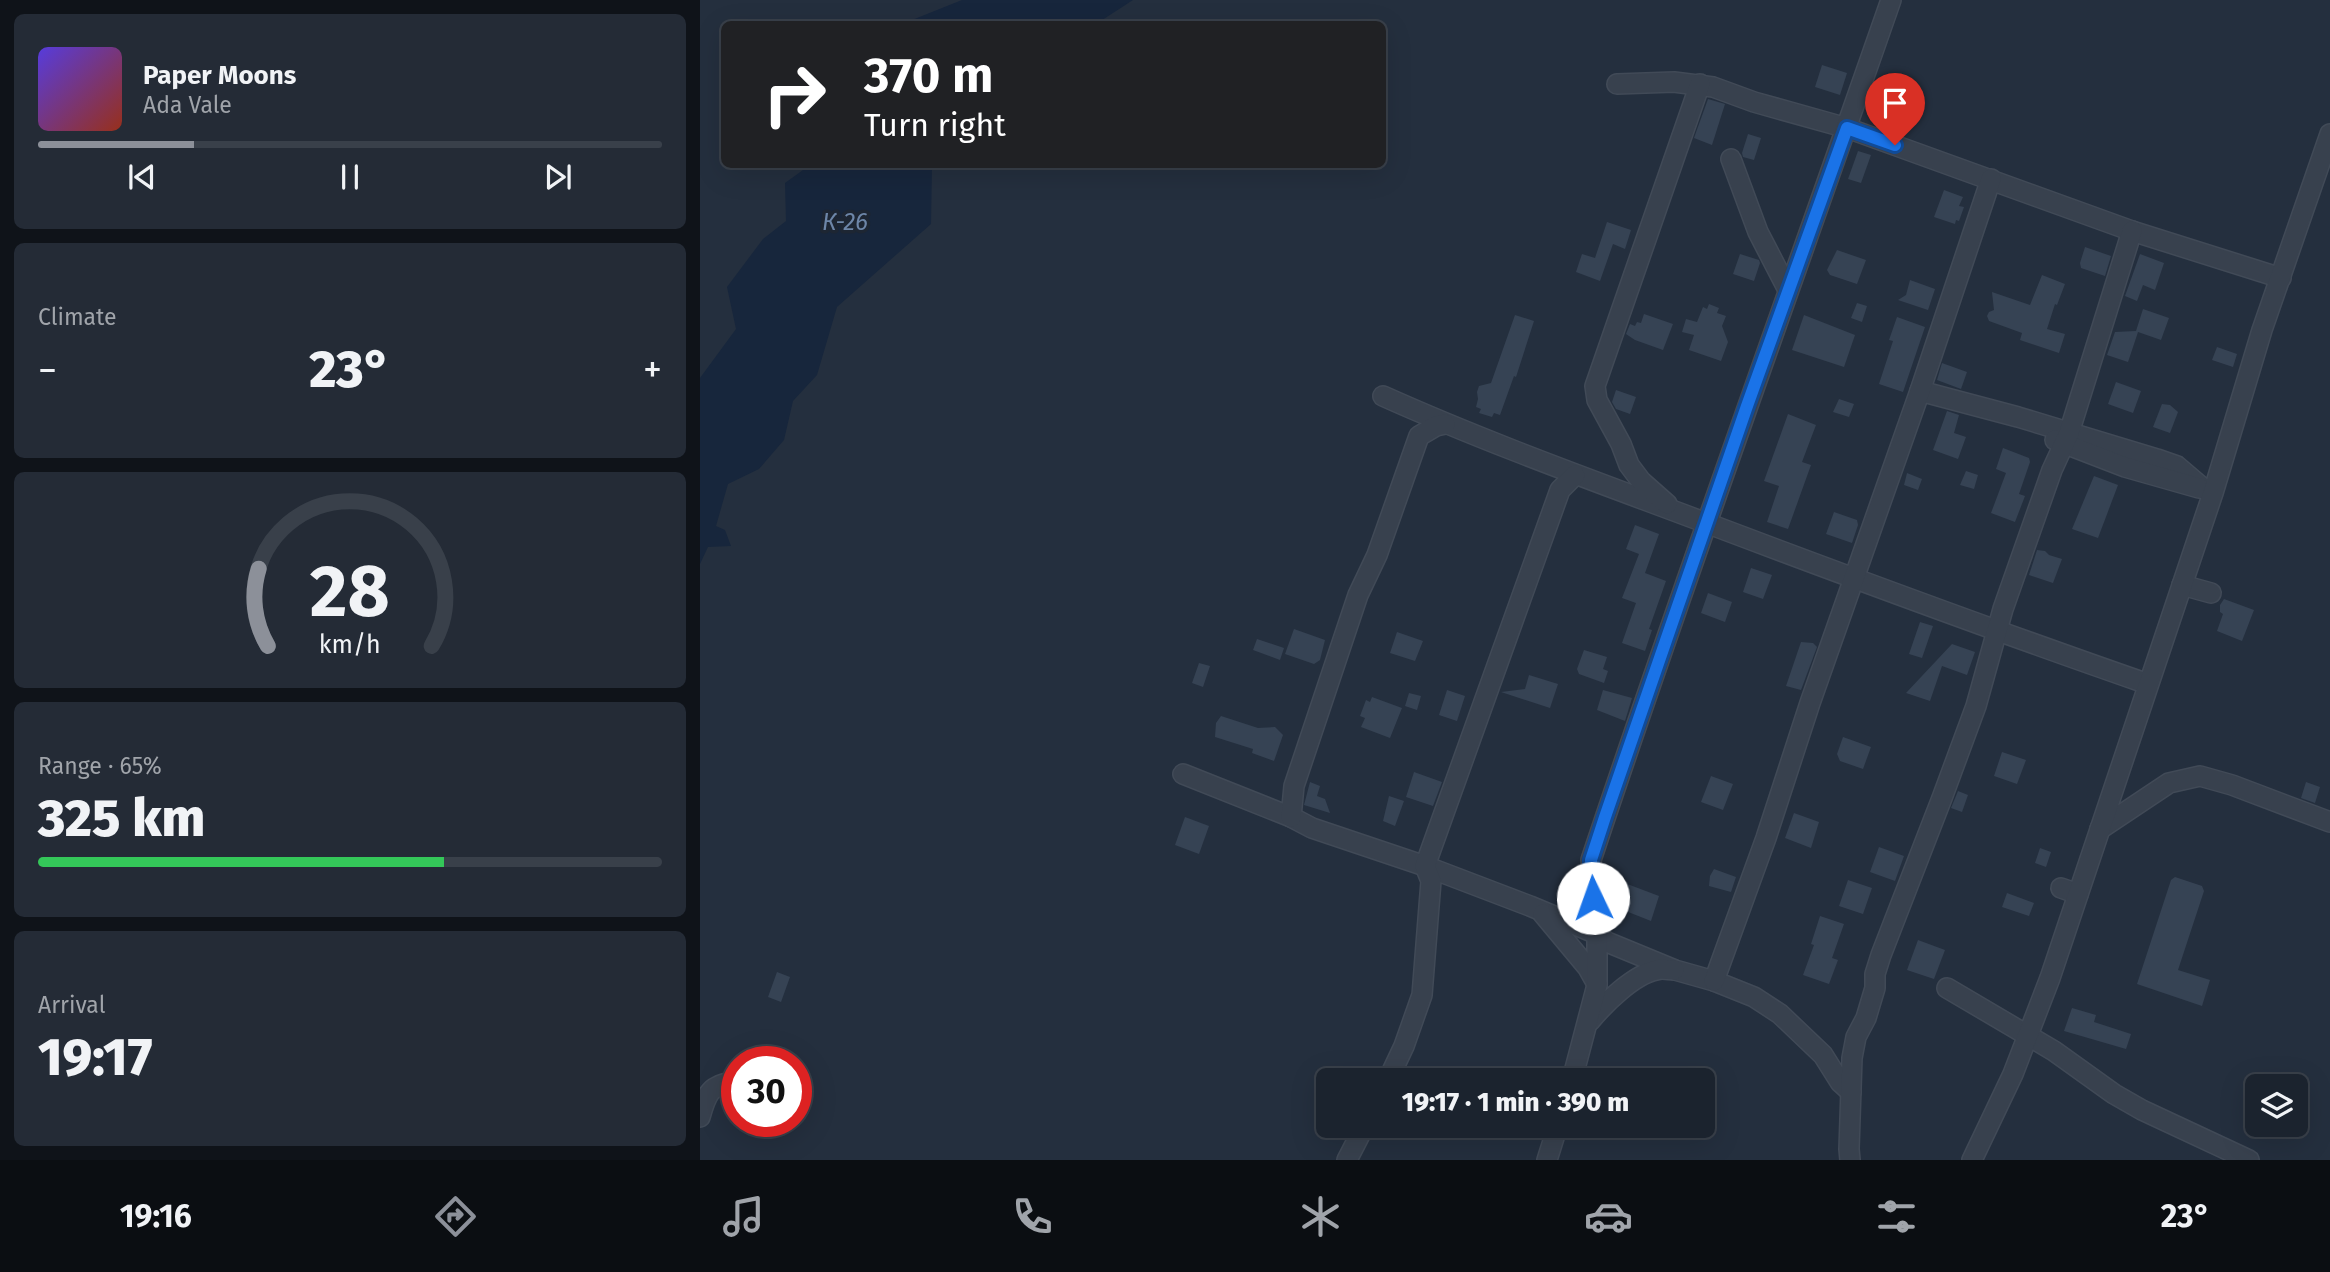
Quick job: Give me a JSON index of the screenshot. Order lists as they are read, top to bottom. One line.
{"water":["К-26"],"page":{"turn":["370 m","Turn right"],"song":["Paper Moons","Ada Vale"],"tile":["Climate",["Range · 65%","325 km"],["Arrival","19:17"]],"heat":["−","23°","+"],"limit":"30","trip":"19:17 · 1 min · 390 m","tabs":["19:16","23°"],"gauge":["28","km/h"]}}
